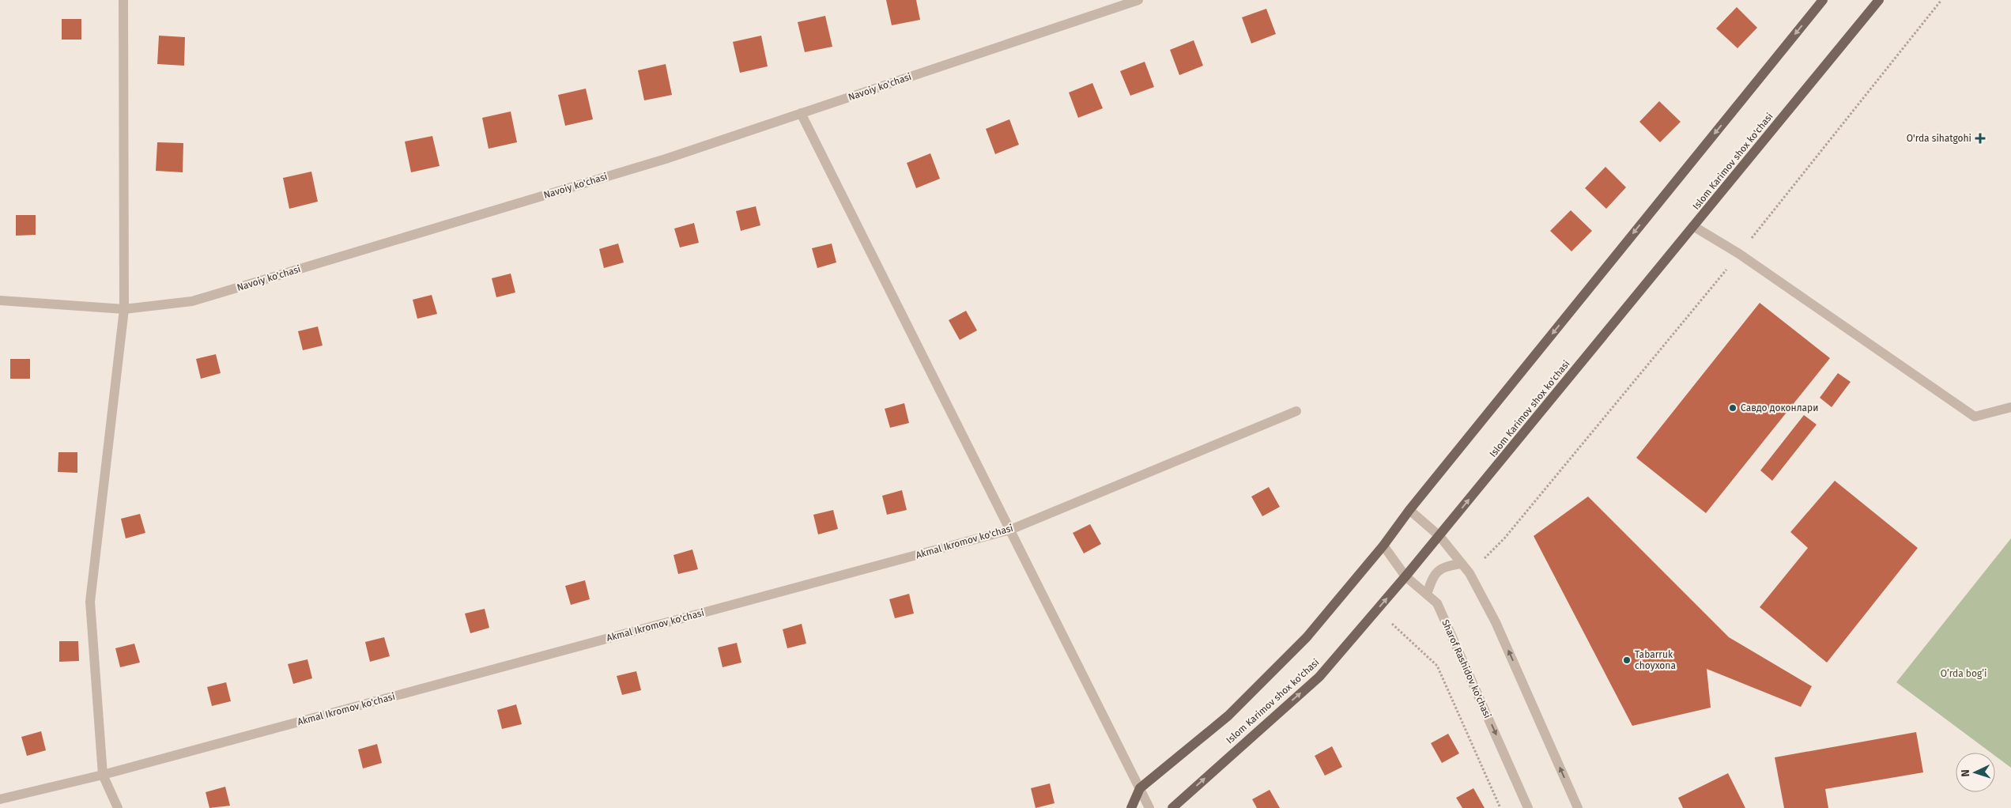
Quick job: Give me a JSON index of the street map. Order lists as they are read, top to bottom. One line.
{"streets":{"main road":["Islom Karimov shox ko'chasi"],"street":["Navoiy ko'chasi","Akmal Ikromov ko'chasi","Sharof Rashidov ko'chasi"]},"crossings":[["Islom Karimov shox ko'chasi","Sharof Rashidov ko'chasi"]],"parks":["O’rda bog’i"],"places":{"health":["O'rda sihatgohi"],"other":["Cавдо доконлари","Tabarruk choyxona"]},"north":"left"}
